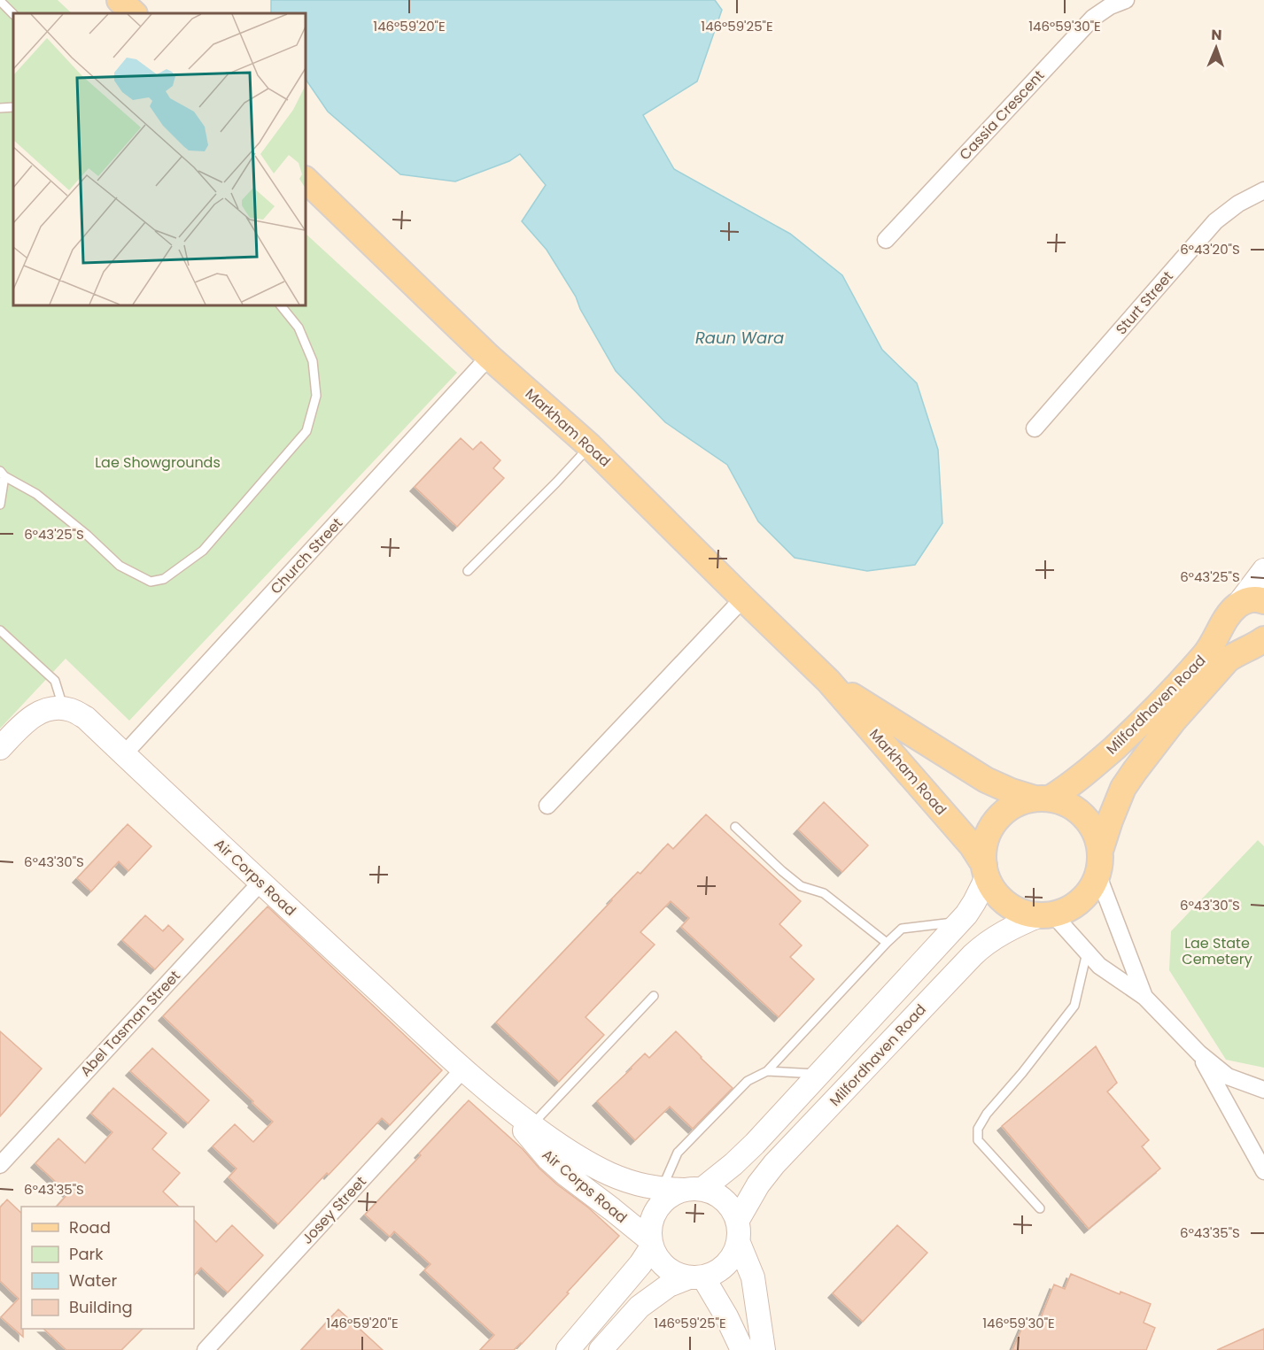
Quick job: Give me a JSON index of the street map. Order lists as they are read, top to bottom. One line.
{"streets":{"main road":["Markham Road","Milfordhaven Road","Air Corps Road"],"street":["Cassia Crescent","Sturt Street","Church Street","Abel Tasman Street","Josey Street"]},"crossings":[["Markham Road","Church Street"],["Markham Road","Milfordhaven Road"],["Church Street","Air Corps Road"],["Milfordhaven Road","Air Corps Road"],["Air Corps Road","Abel Tasman Street"],["Air Corps Road","Josey Street"]],"water":["Raun Wara"],"parks":["Lae Showgrounds","Lae State Cemetery"],"legend":["Road","Park","Water","Building"],"north":"top","coordinates":["146°59'20\"E","146°59'25\"E","146°59'30\"E","6°43'20\"S","6°43'25\"S","6°43'30\"S","6°43'35\"S"]}
